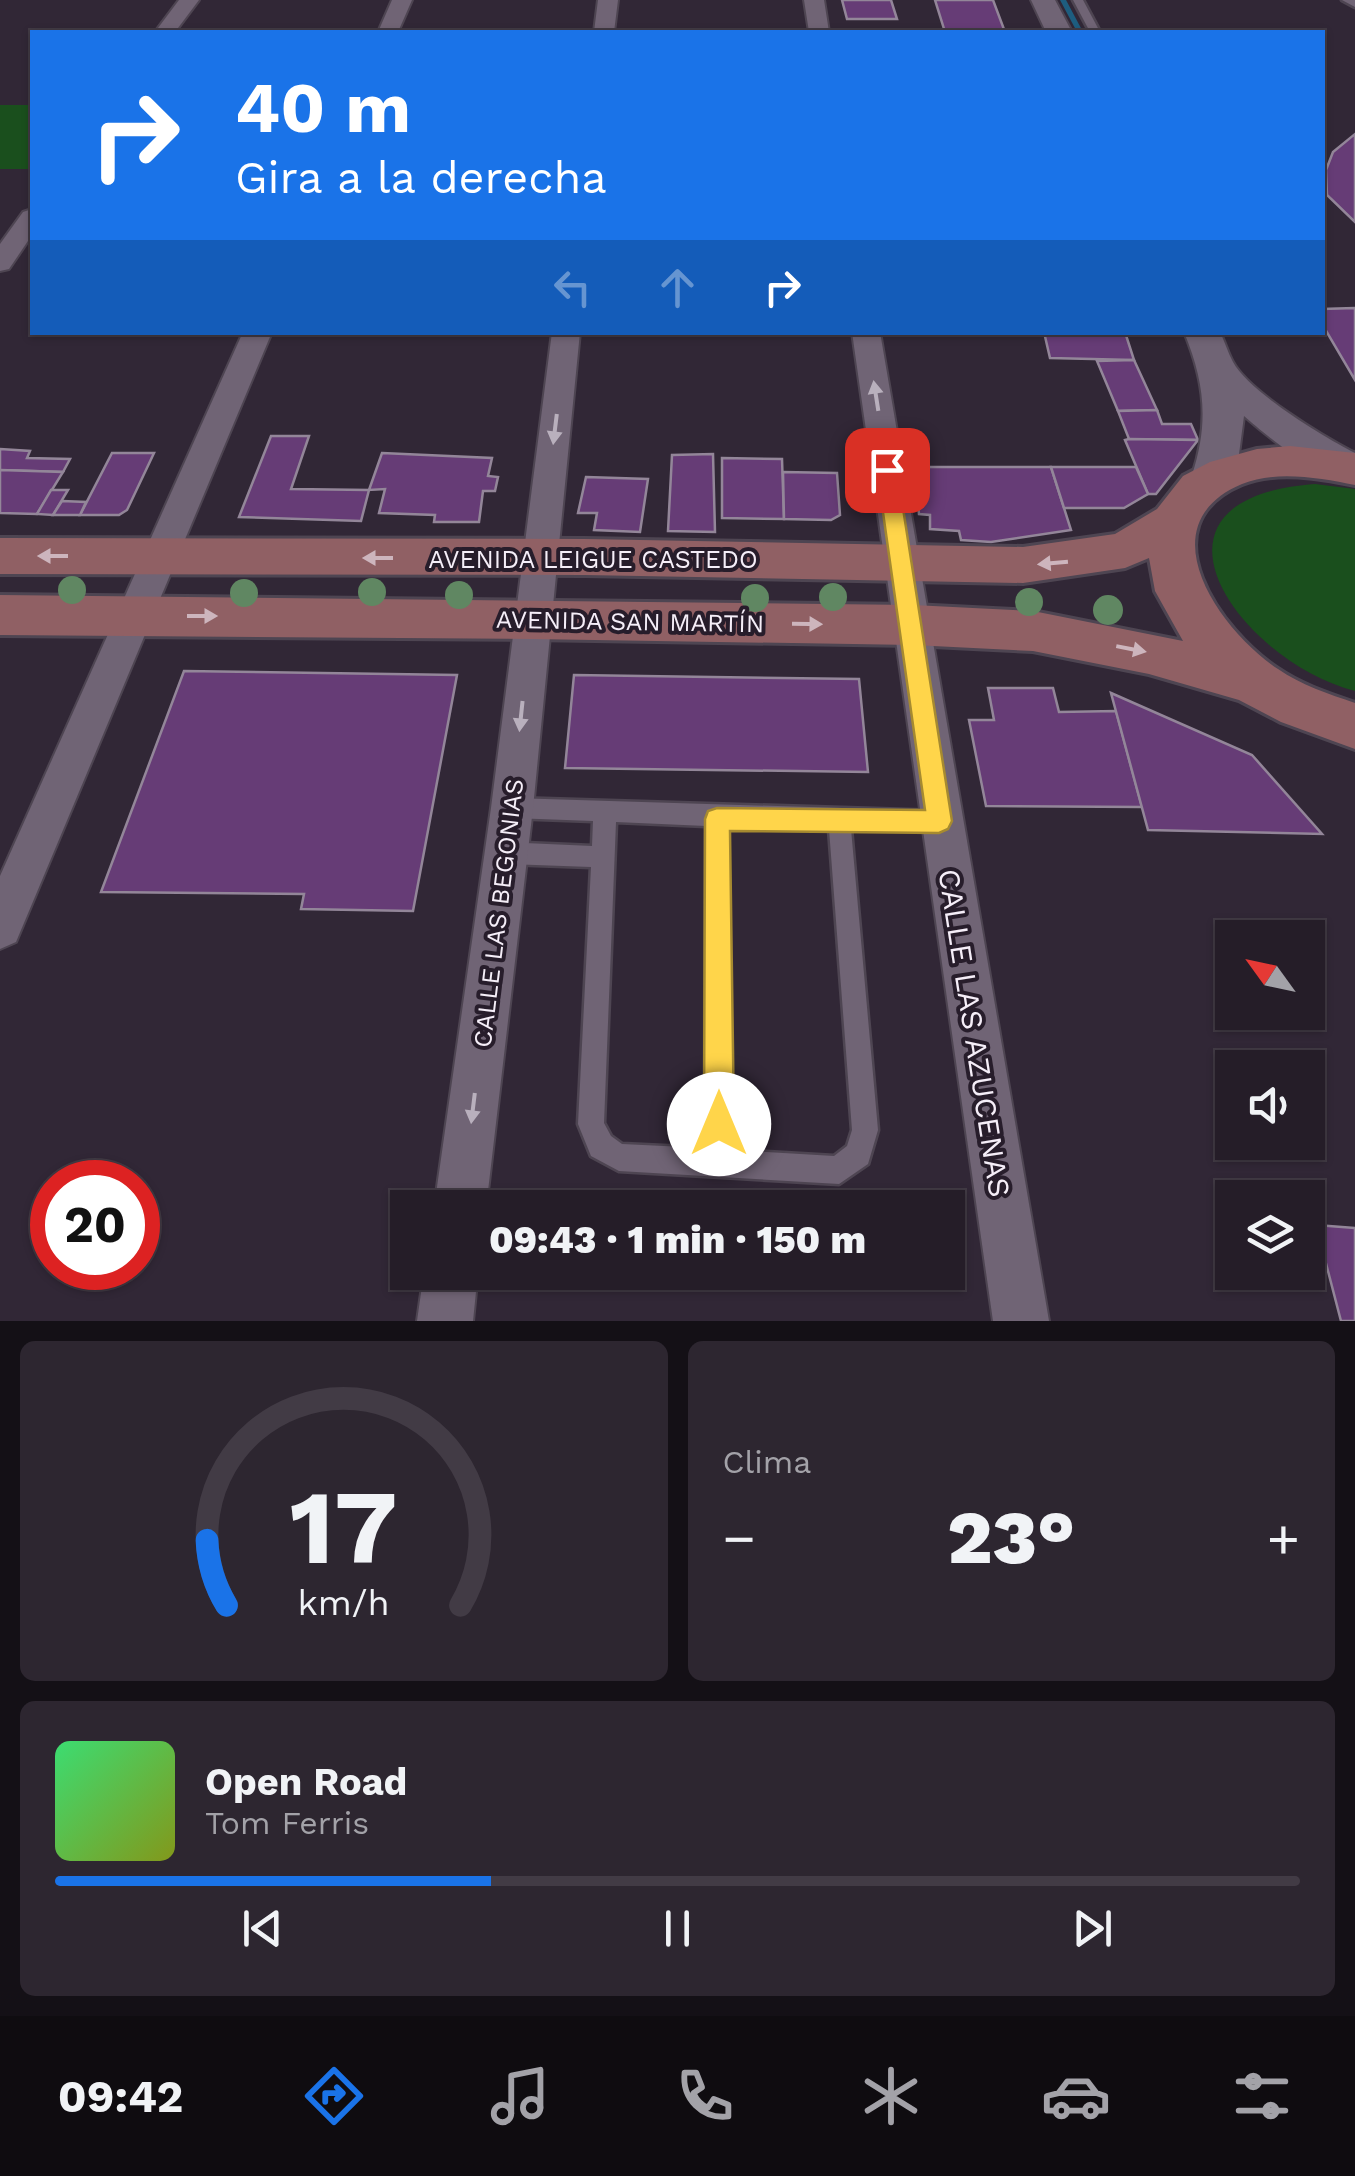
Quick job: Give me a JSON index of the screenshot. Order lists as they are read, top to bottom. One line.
{"streets":{"main road":["AVENIDA LEIGUE CASTEDO","AVENIDA SAN MARTÍN"],"street":["CALLE LAS BEGONIAS","CALLE LAS AZUCENAS"]},"crossings":[["AVENIDA LEIGUE CASTEDO","CALLE LAS BEGONIAS"],["AVENIDA LEIGUE CASTEDO","CALLE LAS AZUCENAS"],["AVENIDA SAN MARTÍN","CALLE LAS BEGONIAS"],["AVENIDA SAN MARTÍN","CALLE LAS AZUCENAS"]],"one_way":["AVENIDA LEIGUE CASTEDO","AVENIDA SAN MARTÍN","CALLE LAS BEGONIAS"],"north":"top left","page":{"turn":["40 m","Gira a la derecha"],"limit":"20","trip":"09:43 · 1 min · 150 m","tile":"Clima","heat":["−","23°","+"],"song":["Open Road","Tom Ferris"],"tabs":"09:42","gauge":["17","km/h"]}}
